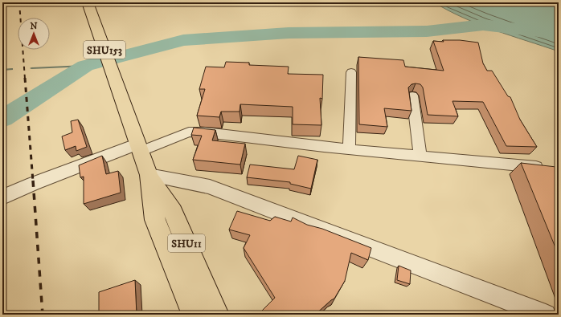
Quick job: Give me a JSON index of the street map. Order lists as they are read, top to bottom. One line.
{"streets":{"highway":["SHU153","SHU11"]},"crossings":[["SHU153","SHU11"]],"north":"top"}
